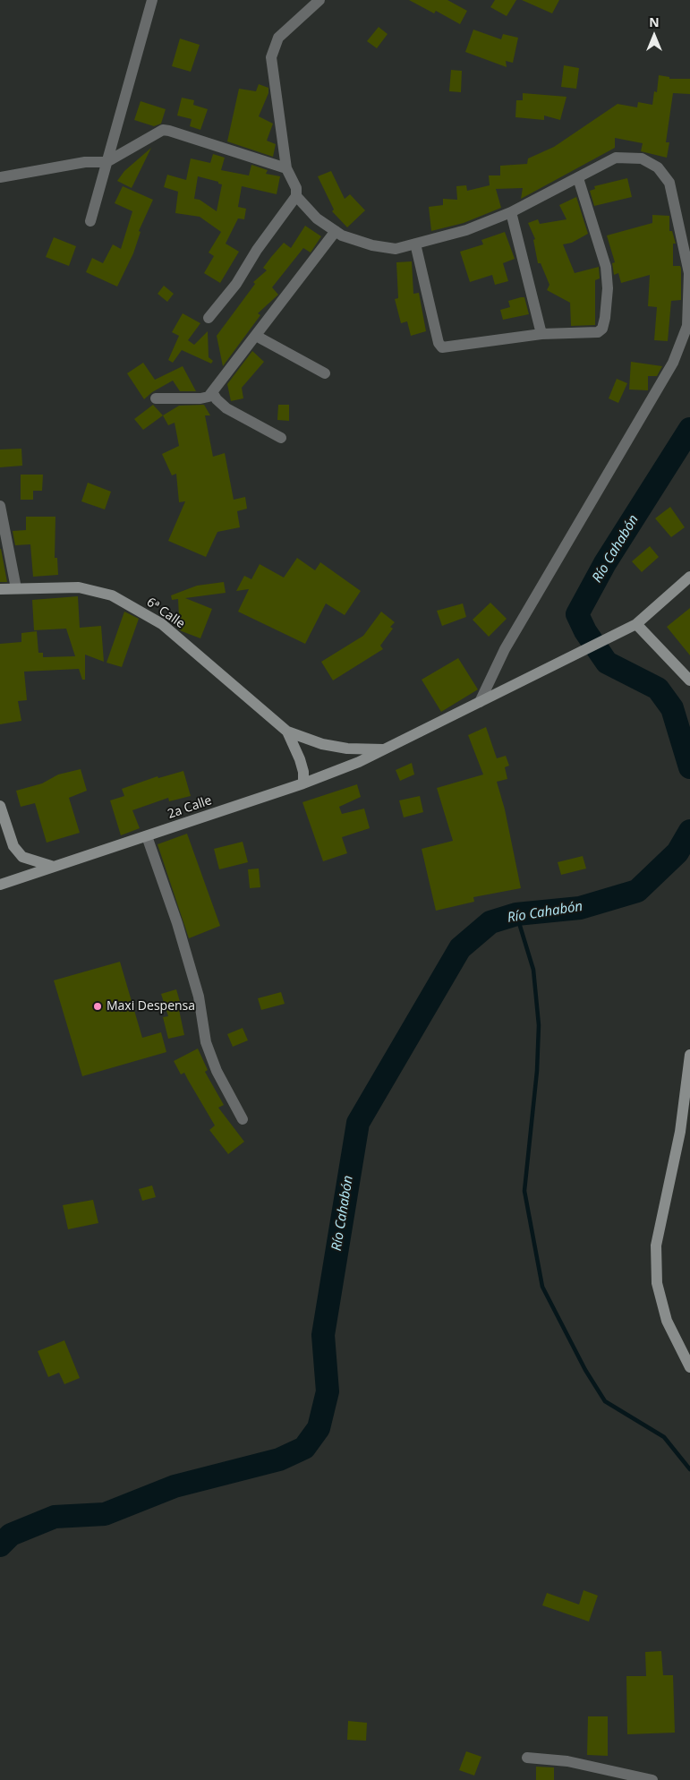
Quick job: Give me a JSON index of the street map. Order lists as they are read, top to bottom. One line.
{"streets":{"main road":["6ª Calle","2a Calle"]},"crossings":[["6ª Calle","2a Calle"]],"water":["Río Cahabón"],"places":["Maxi Despensa"],"north":"top"}
